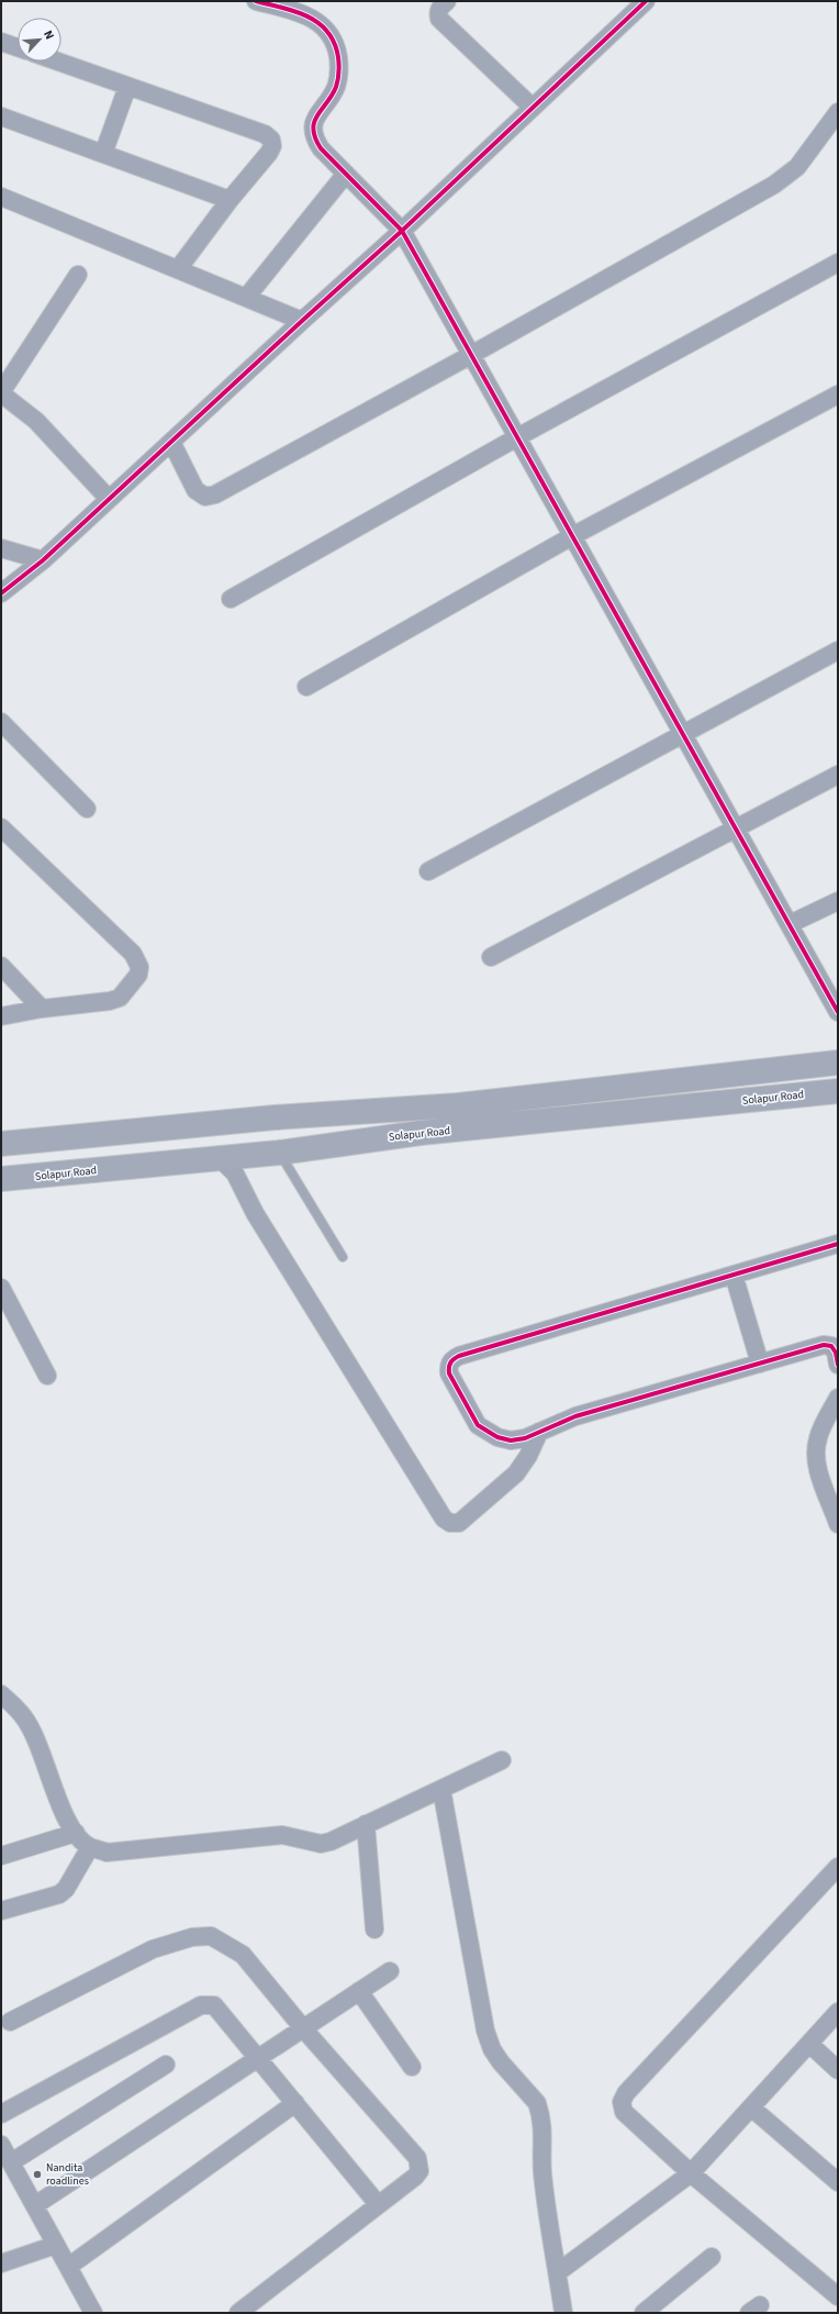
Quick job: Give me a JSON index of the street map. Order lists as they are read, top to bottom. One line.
{"streets":{"main road":["Solapur Road"]},"places":["Nandita roadlines"],"north":"top right"}
